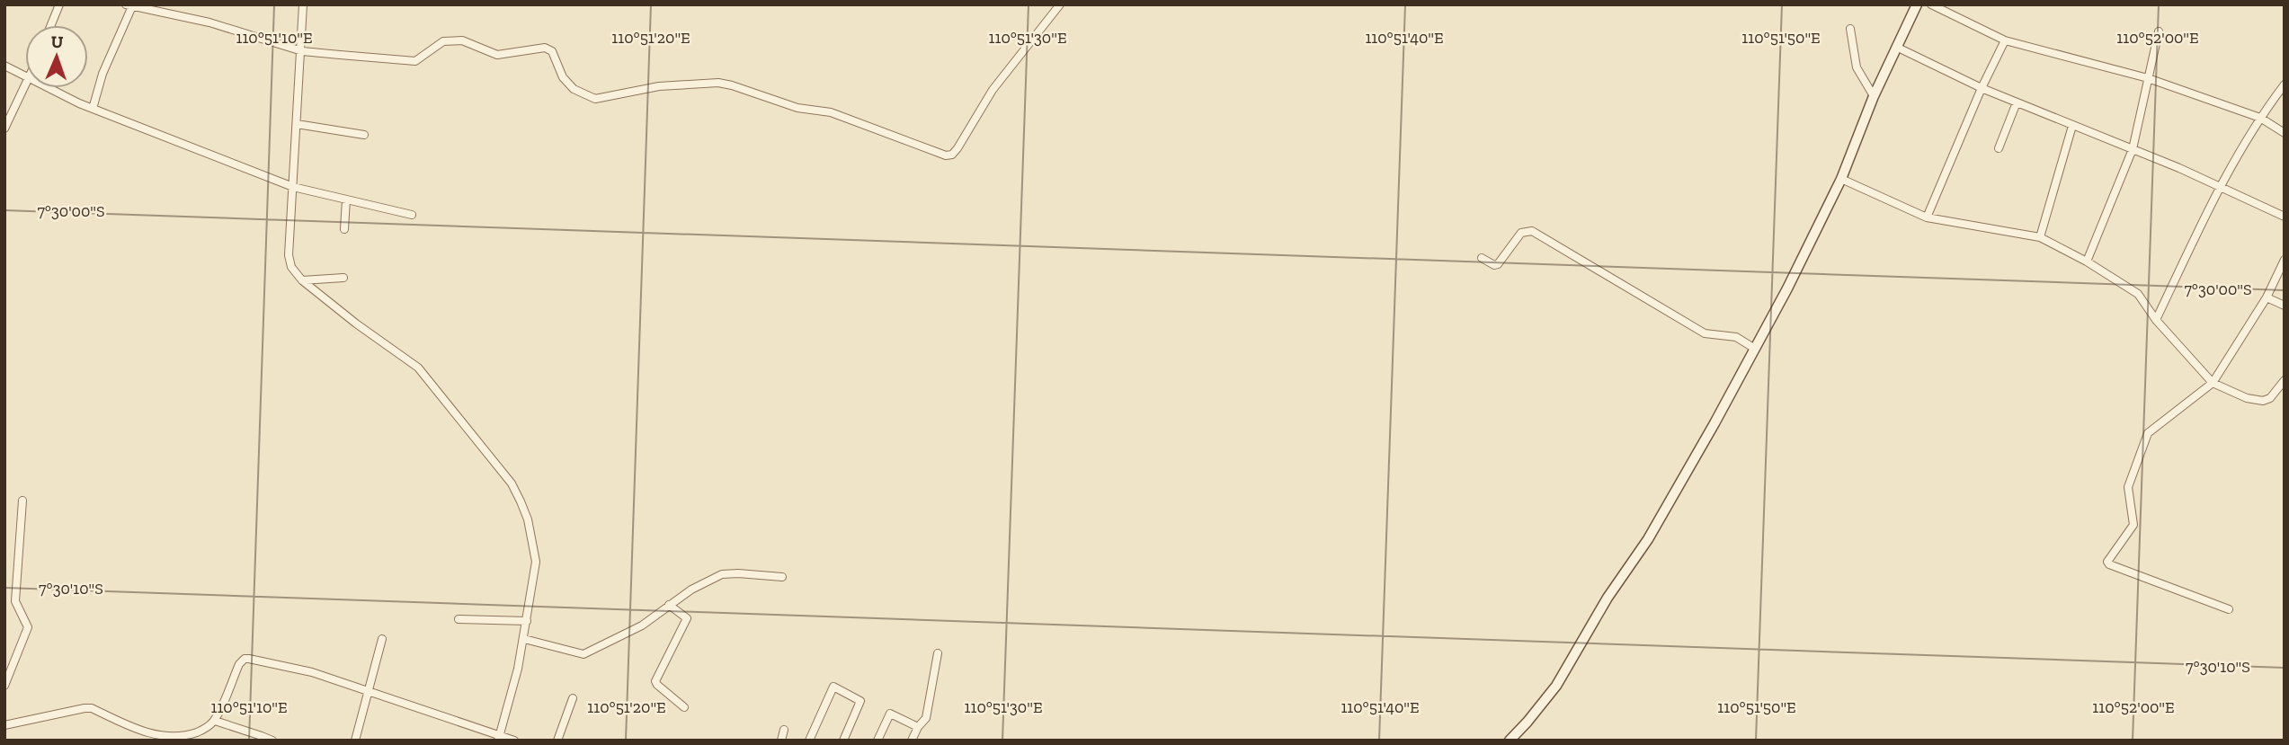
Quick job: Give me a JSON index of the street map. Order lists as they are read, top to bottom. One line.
{"north":"top","coordinates":["110°51'10\"E","110°51'20\"E","110°51'30\"E","110°51'40\"E","110°51'50\"E","110°52'00\"E","7°30'00\"S","7°30'10\"S"]}
